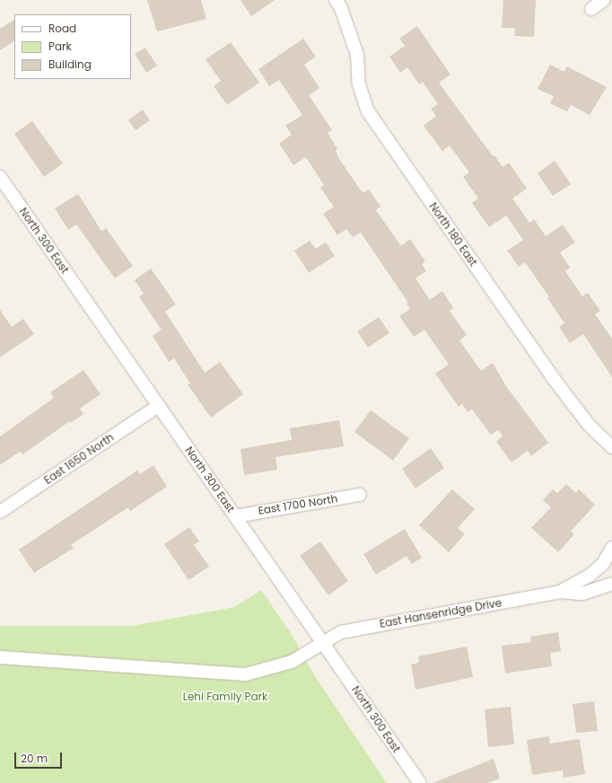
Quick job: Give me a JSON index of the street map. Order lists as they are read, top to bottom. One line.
{"streets":{"street":["North 180 East","North 300 East","East 1650 North","East 1700 North","East Hansenridge Drive"]},"crossings":[["North 300 East","East 1650 North"],["North 300 East","East 1700 North"],["North 300 East","East Hansenridge Drive"]],"parks":["Lehi Family Park"],"legend":["Road","Park","Building"],"scale_bar":"20 m"}
